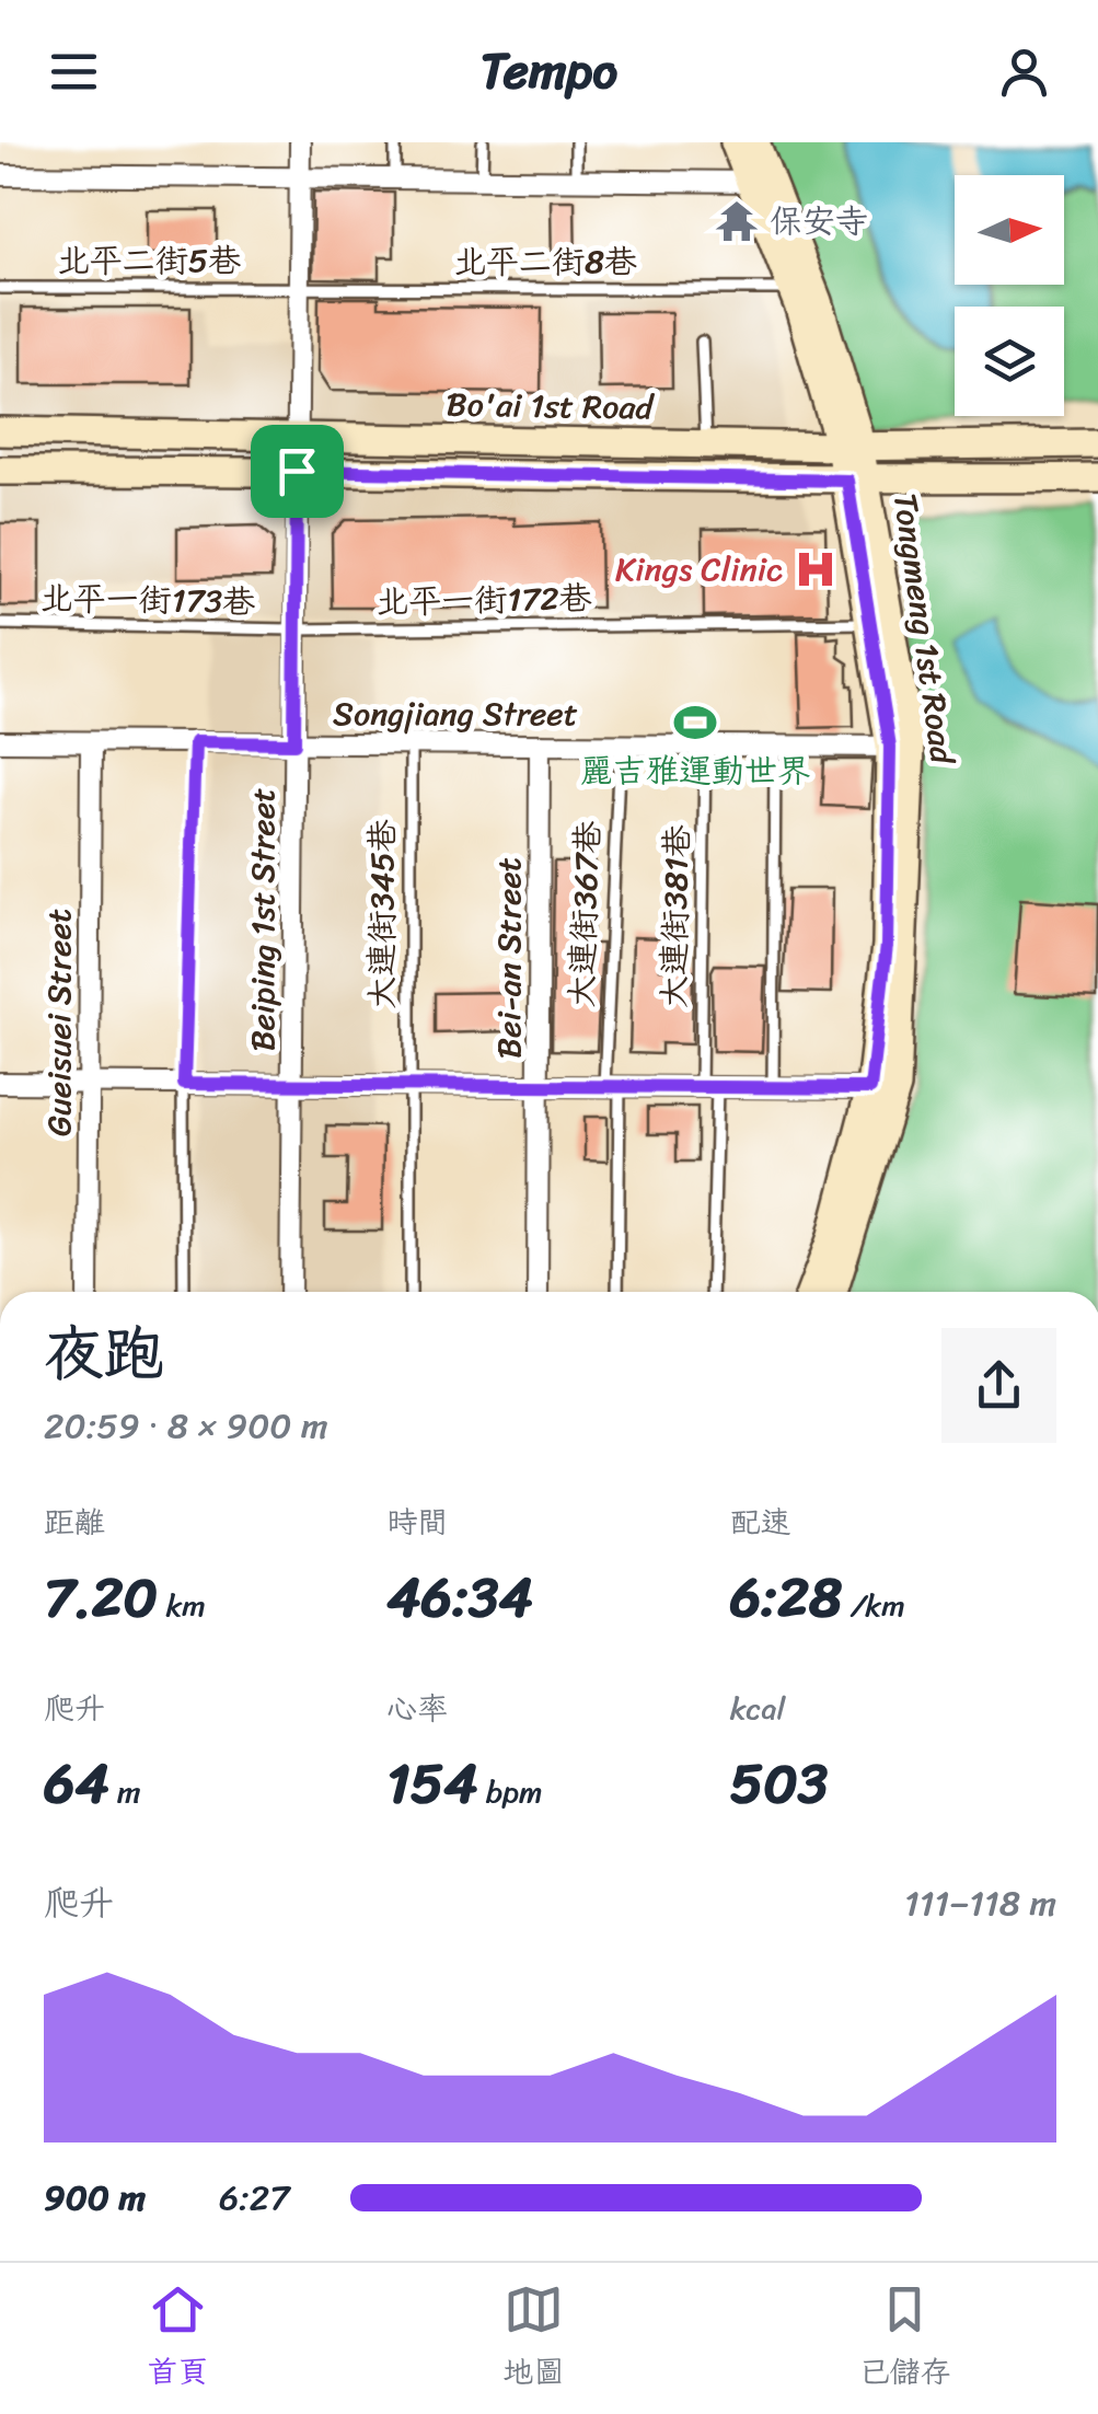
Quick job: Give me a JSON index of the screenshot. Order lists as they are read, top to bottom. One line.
{"streets":{"main road":["Bo'ai 1st Road","Tongmeng 1st Road"],"street":["Songjiang Street","Beiping 1st Street","Bei-an Street","Gueisuei Street"],"lane":["北平二街5巷","北平二街8巷","北平一街173巷","北平一街172巷","大連街345巷","大連街367巷","大連街381巷"]},"crossings":[["北平二街5巷","北平二街8巷"],["北平二街5巷","Beiping 1st Street"],["北平二街8巷","Beiping 1st Street"],["Bo'ai 1st Road","Tongmeng 1st Road"],["Bo'ai 1st Road","Beiping 1st Street"],["北平一街173巷","北平一街172巷"],["北平一街173巷","Beiping 1st Street"],["北平一街172巷","Tongmeng 1st Road"],["北平一街172巷","Beiping 1st Street"],["Tongmeng 1st Road","Songjiang Street"],["Songjiang Street","大連街345巷"],["Songjiang Street","大連街367巷"],["Songjiang Street","大連街381巷"],["Songjiang Street","Beiping 1st Street"],["Songjiang Street","Bei-an Street"],["Songjiang Street","Gueisuei Street"]],"places":{"temple":["保安寺"],"hospital":["Kings Clinic"],"sports":["麗吉雅運動世界"]},"north":"right","page":{"header":"Tempo","heading":["夜跑","20:59 · 8 × 900 m"],"stats":[["距離","7.20 km"],["時間","46:34"],["配速","6:28 /km"],["爬升","64 m"],["心率","154 bpm"],["kcal","503"]],"chart":["爬升","111–118 m"],"list":[{"name":"900 m","note":"6:27"}],"tabs":["首頁","地圖","已儲存"]}}
